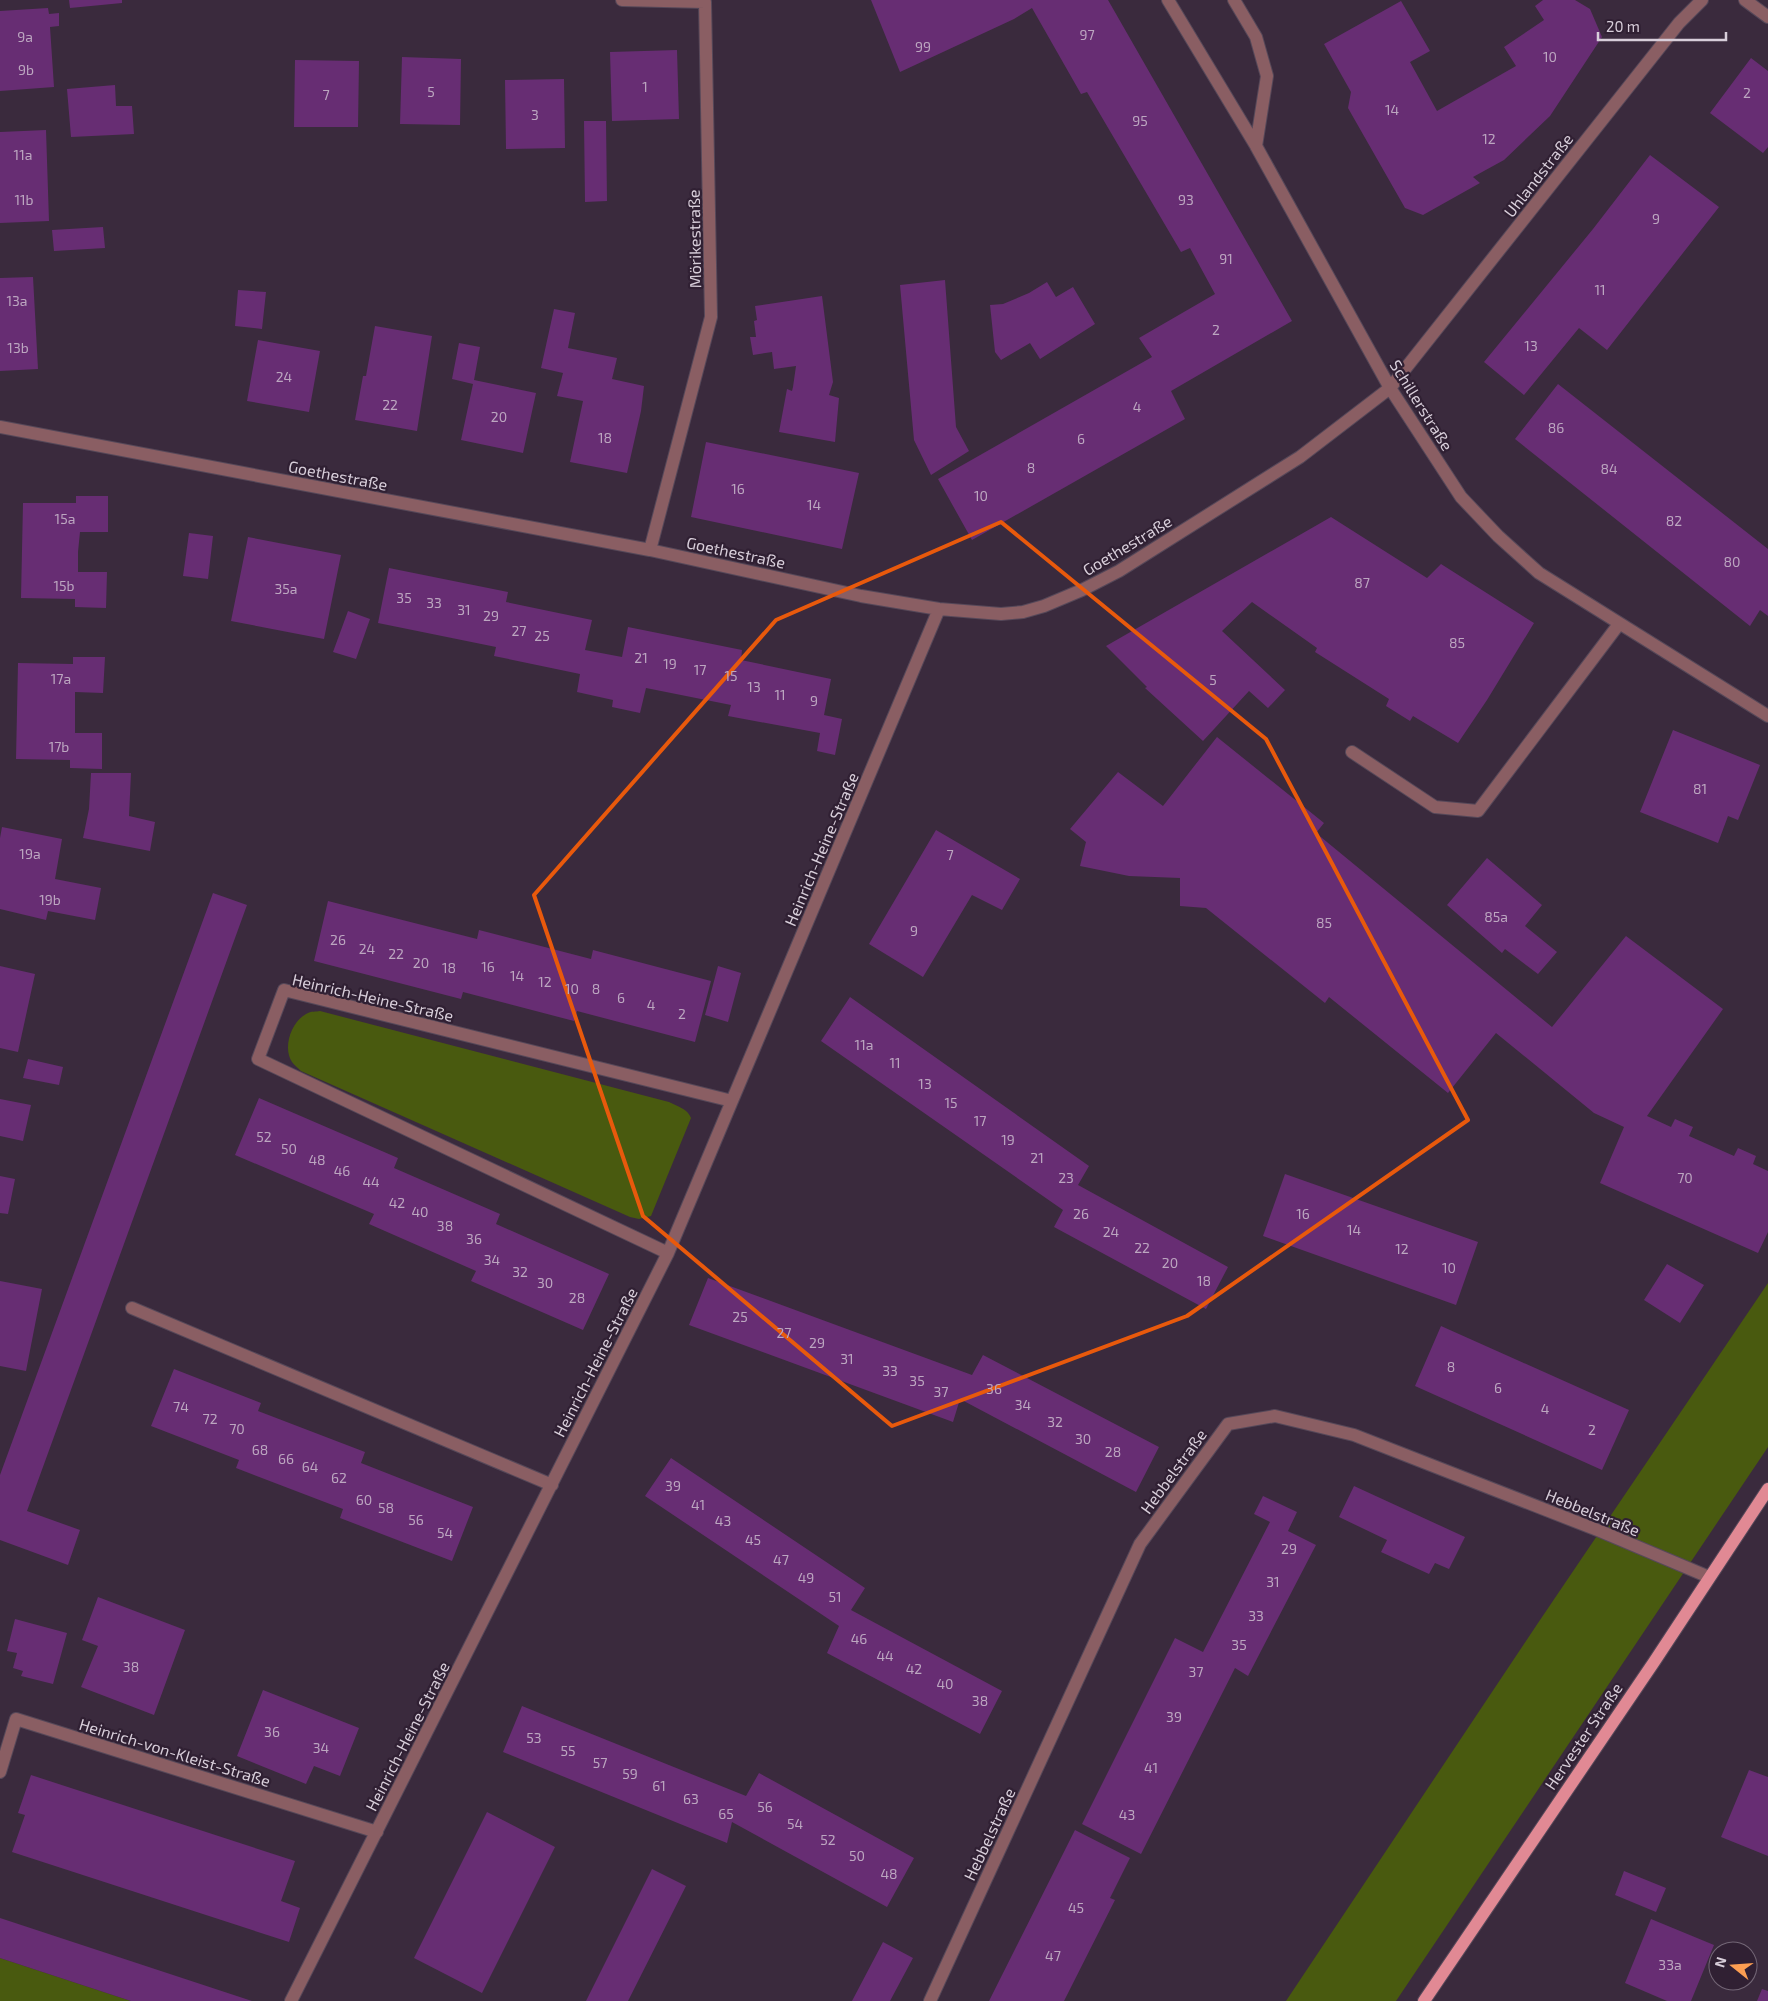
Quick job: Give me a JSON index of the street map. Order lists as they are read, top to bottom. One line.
{"streets":{"main road":["Hervester Straße"],"street":["Uhlandstraße","Mörikestraße","Schillerstraße","Goethestraße","Heinrich-Heine-Straße","Hebbelstraße","Heinrich-von-Kleist-Straße"]},"crossings":[["Uhlandstraße","Goethestraße"],["Mörikestraße","Goethestraße"],["Schillerstraße","Goethestraße"],["Goethestraße","Heinrich-Heine-Straße"],["Heinrich-Heine-Straße","Heinrich-von-Kleist-Straße"],["Hebbelstraße","Hervester Straße"]],"house_numbers":["97","9a","99","10","9b","1","5","2","7","14","3","95","12","11a","11b","93","9","91","11","13a","2","13","13b","24","22","4","20","86","18","6","8","84","16","10","14","15a","82","80","87","15b","35a","35","33","31","29","27","25","85","21","19","17","15","17a","5","13","11","9","17b","81","19a","7","19b","85a","85","9","26","24","22","20","16","18","14","12","10","8","6","4","2","11a","11","13","15","17","52","19","50","21","48","46","23","70","44","42","40","26","16","38","14","24","36","22","12","34","20","10","32","18","30","28","25","27","29","31","8","33","35","6","36","37","34","74","4","72","32","70","2","30","68","28","66","64","62","39","60","41","58","56","43","54","45","29","47","49","31","51","33","46","35","44","38","42","37","40","38","39","36","53","34","55","57","41","59","61","63","56","65","43","54","52","50","48","45","47","33a"],"scale_bar":"20 m","north":"left"}
